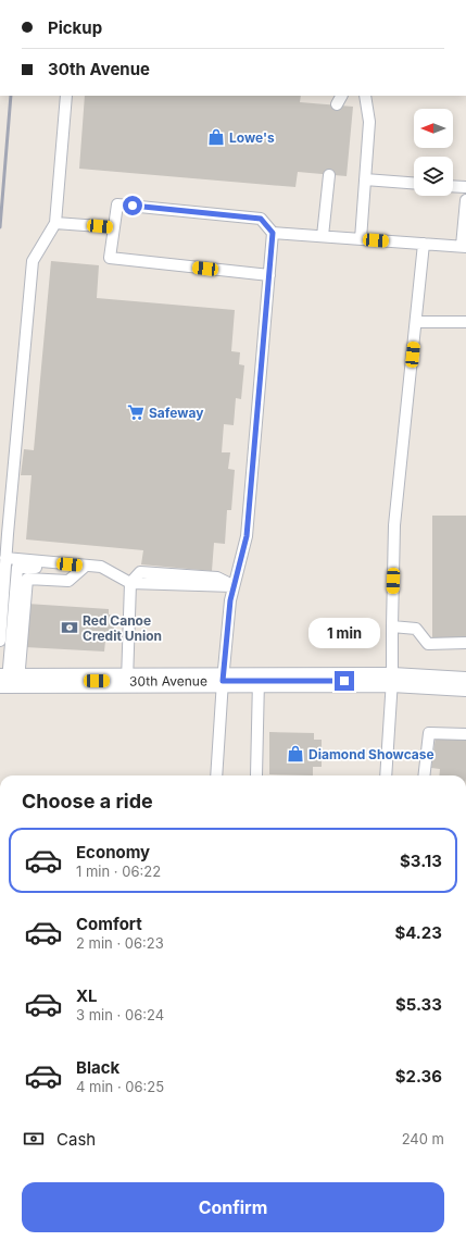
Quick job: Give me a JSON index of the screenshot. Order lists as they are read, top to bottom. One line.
{"streets":{"street":["30th Avenue"]},"places":{"shop":["Lowe's","Diamond Showcase"],"supermarket":["Safeway"],"bank":["Red Canoe Credit Union"]},"north":"left","page":{"banner":["Pickup","30th Avenue"],"bubble":"1 min","heading":"Choose a ride","list":[{"name":"Economy","note":"1 min · 06:22","value":"$3.13"},{"name":"Comfort","note":"2 min · 06:23","value":"$4.23"},{"name":"XL","note":"3 min · 06:24","value":"$5.33"},{"name":"Black","note":"4 min · 06:25","value":"$2.36"}],"pay":["Cash","240 m"],"buttons":"Confirm"}}
